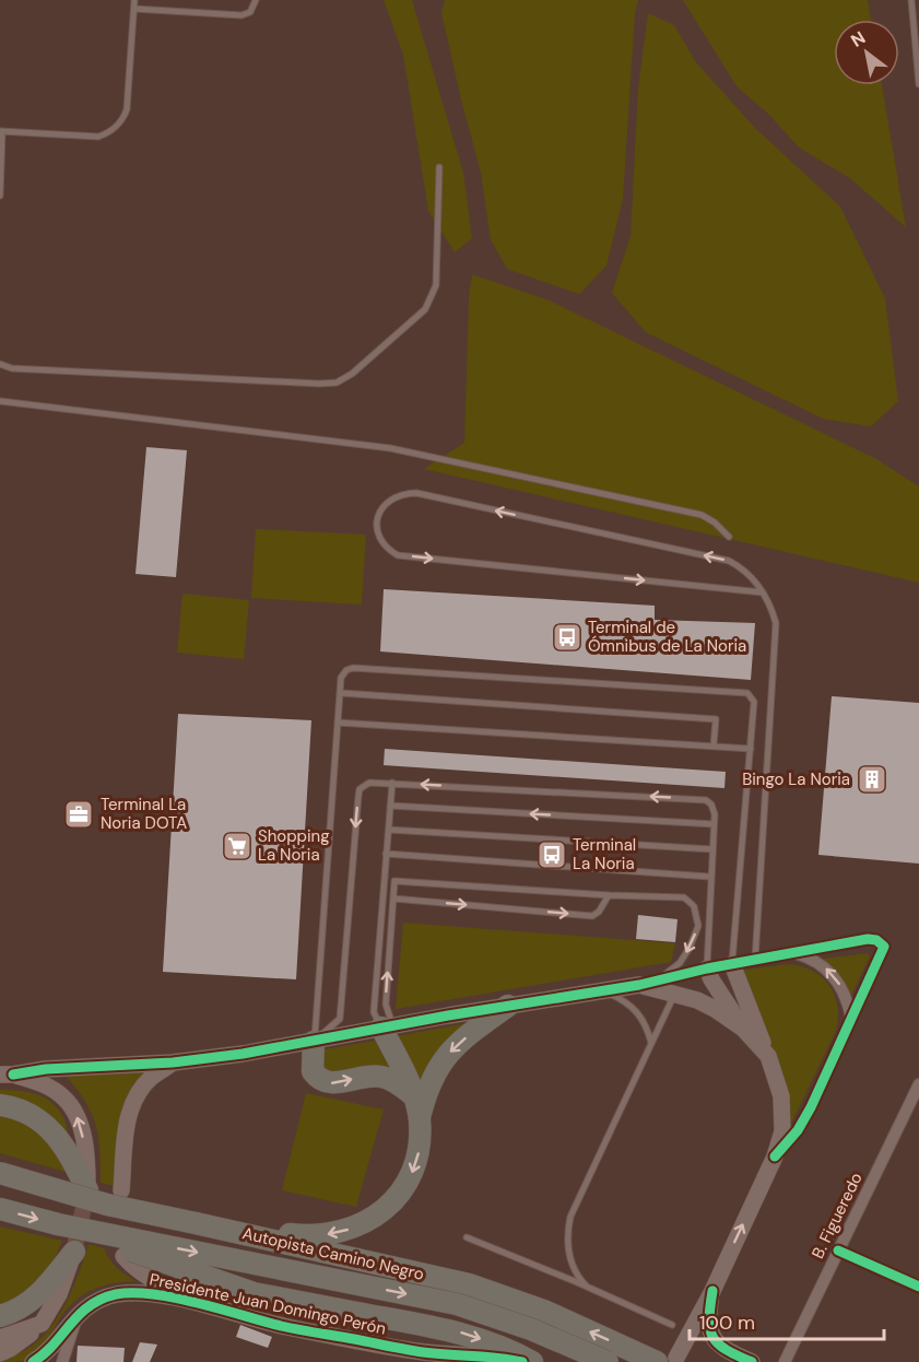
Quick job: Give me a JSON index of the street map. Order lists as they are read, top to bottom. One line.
{"streets":{"highway":["Autopista Camino Negro"],"street":["B. Figueredo","Presidente Juan Domingo Perón"]},"places":{"bus stop":["Terminal de Ómnibus de La Noria","Terminal La Noria"],"building":["Bingo La Noria"],"office":["Terminal La Noria DOTA"],"supermarket":["Shopping La Noria"]},"scale_bar":"100 m","north":"top left"}
